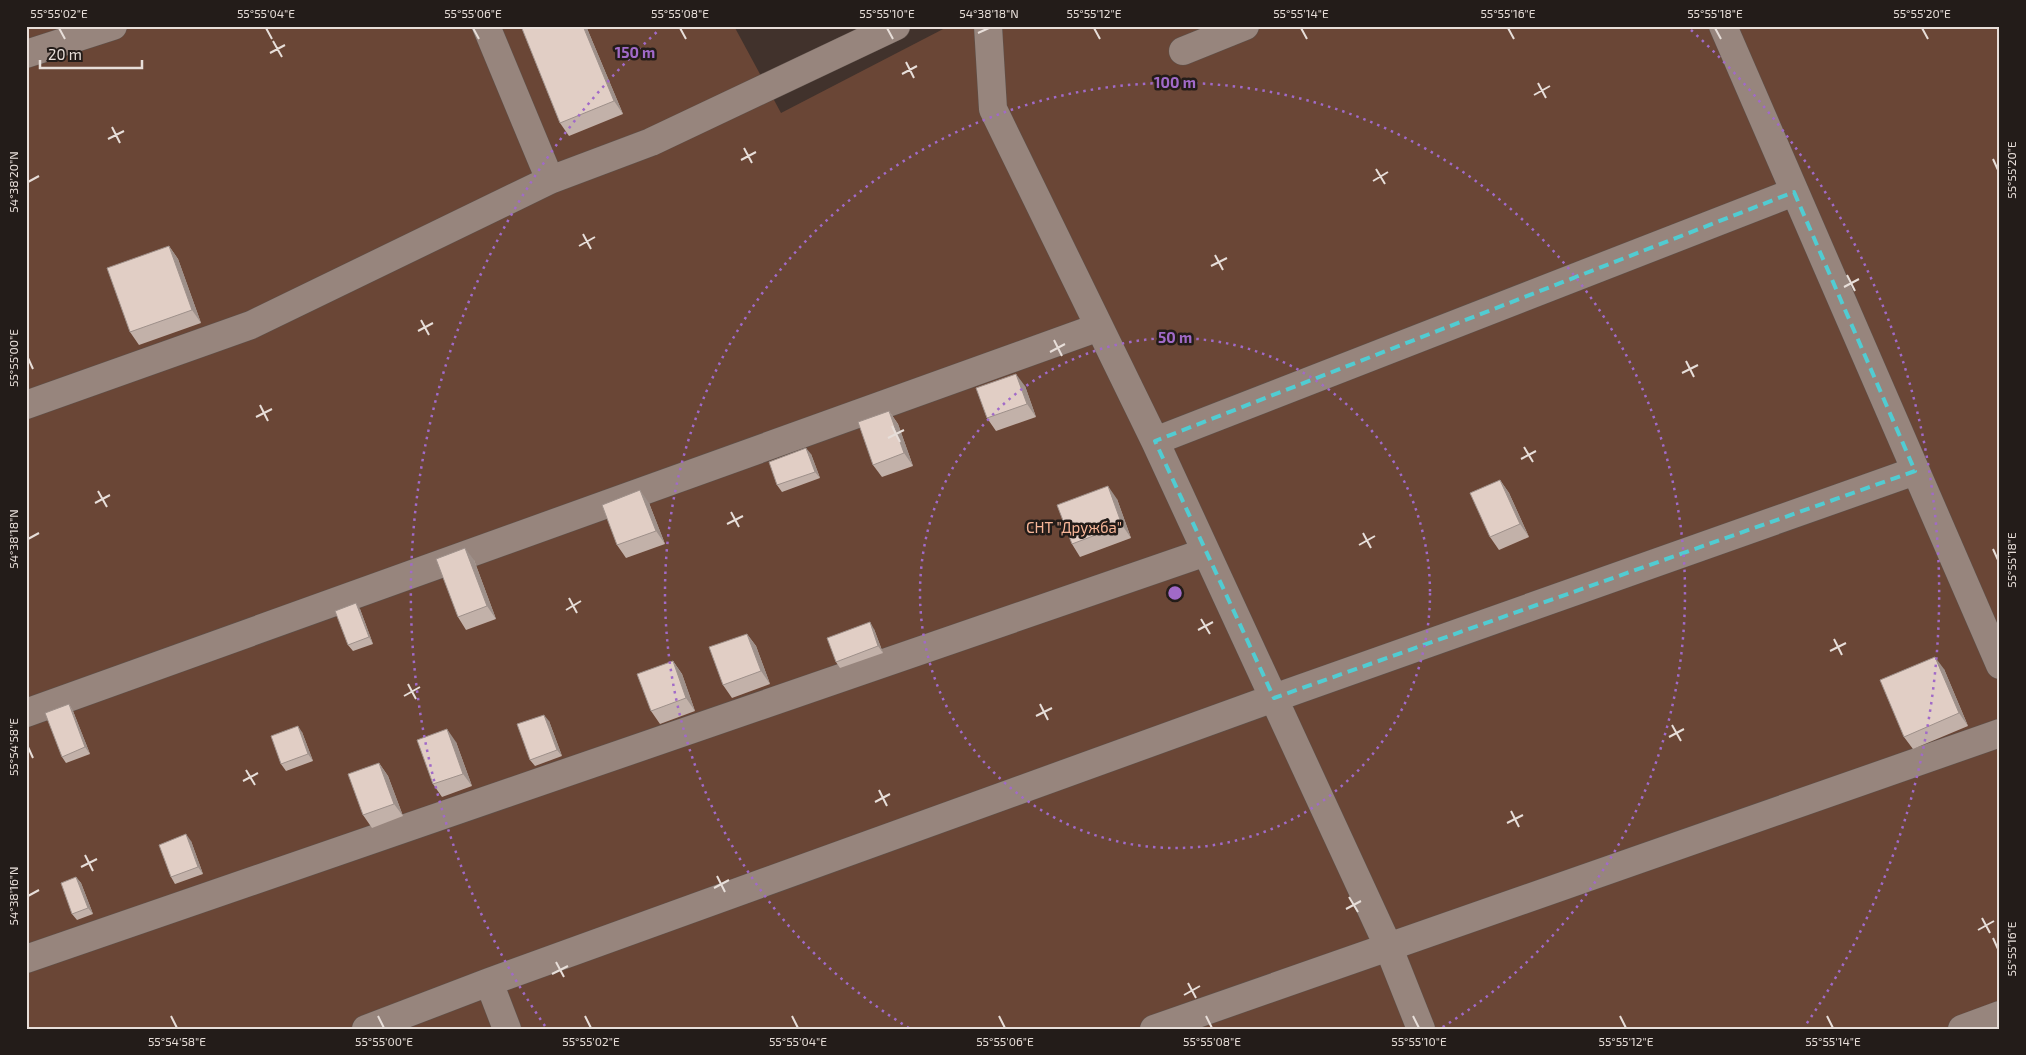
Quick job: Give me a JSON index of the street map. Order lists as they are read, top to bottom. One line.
{"parks":["СНТ \"Дружба\""],"scale_bar":"20 m","coordinates":["55°55'02\"E","55°55'04\"E","55°55'06\"E","55°55'08\"E","55°55'10\"E","54°38'18\"N","55°55'12\"E","55°55'14\"E","55°55'16\"E","55°55'18\"E","55°55'20\"E","54°38'20\"N","55°55'00\"E","55°54'58\"E","54°38'16\"N"],"rings":["150 m","100 m","50 m"]}
